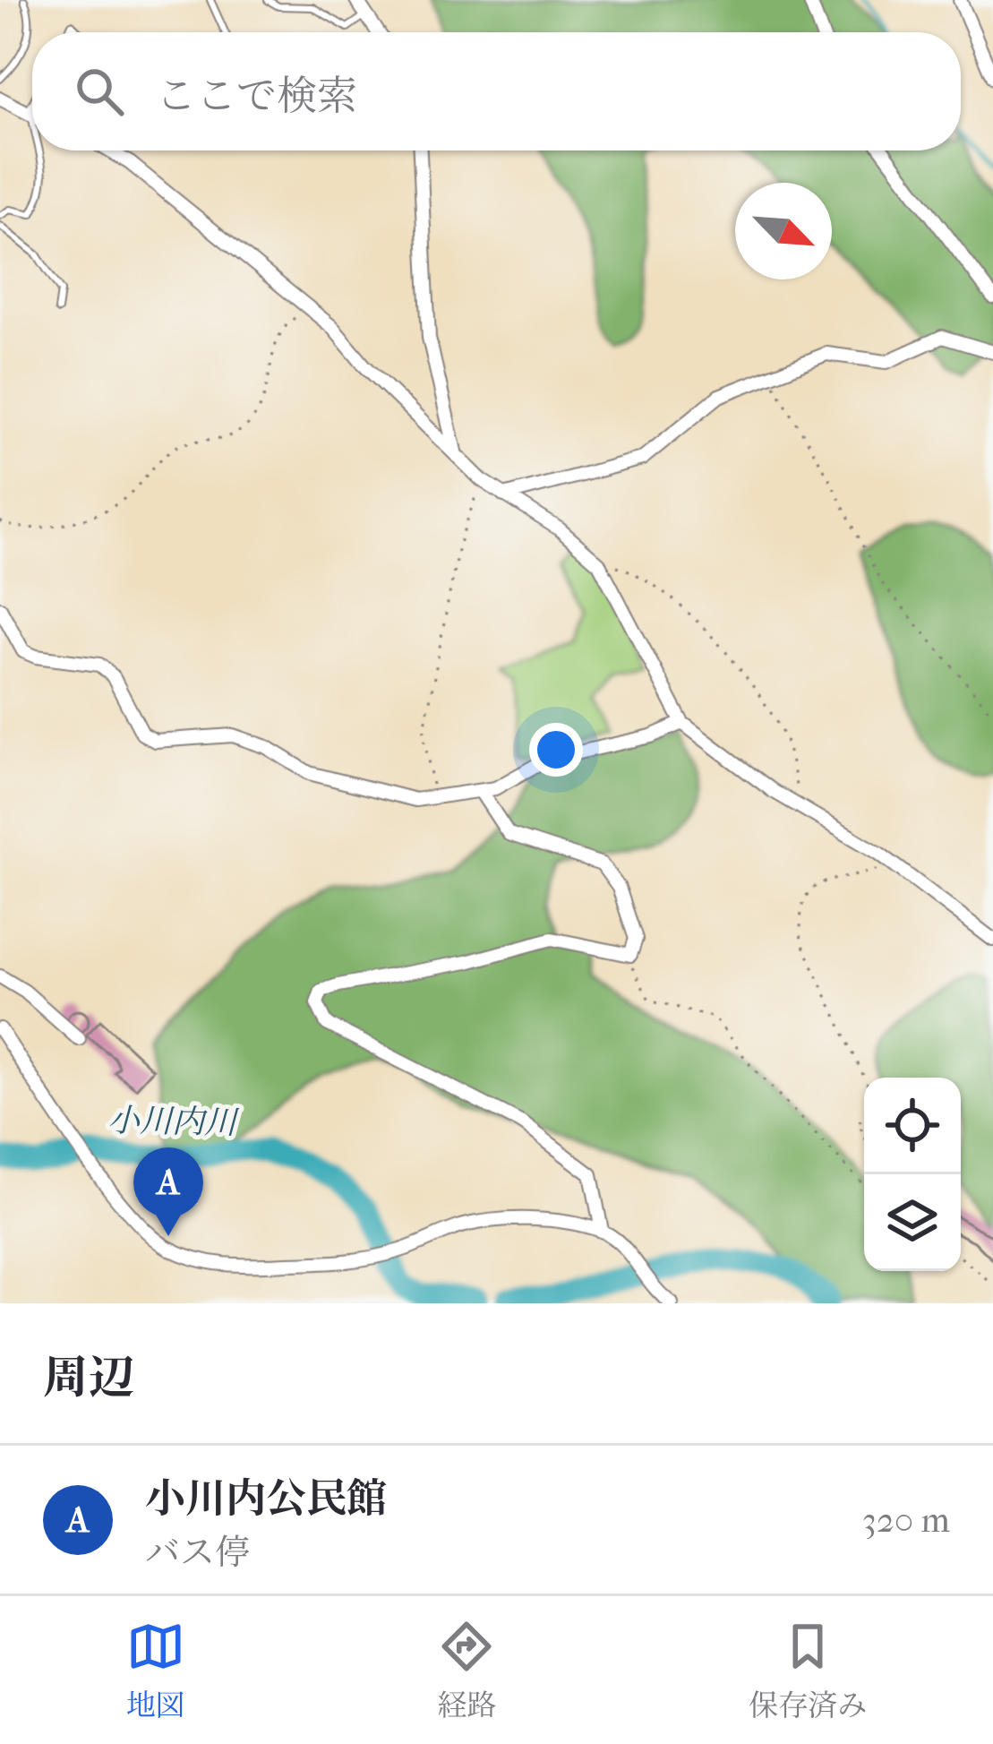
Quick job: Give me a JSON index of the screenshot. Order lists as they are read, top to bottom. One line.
{"water":["小川内川"],"north":"bottom right","page":{"search":"ここで検索","pins":"A","heading":"周辺","list":[{"mark":"A","name":"小川内公民館","note":"バス停","value":"320 m"}],"nav":["地図","経路","保存済み"]}}
